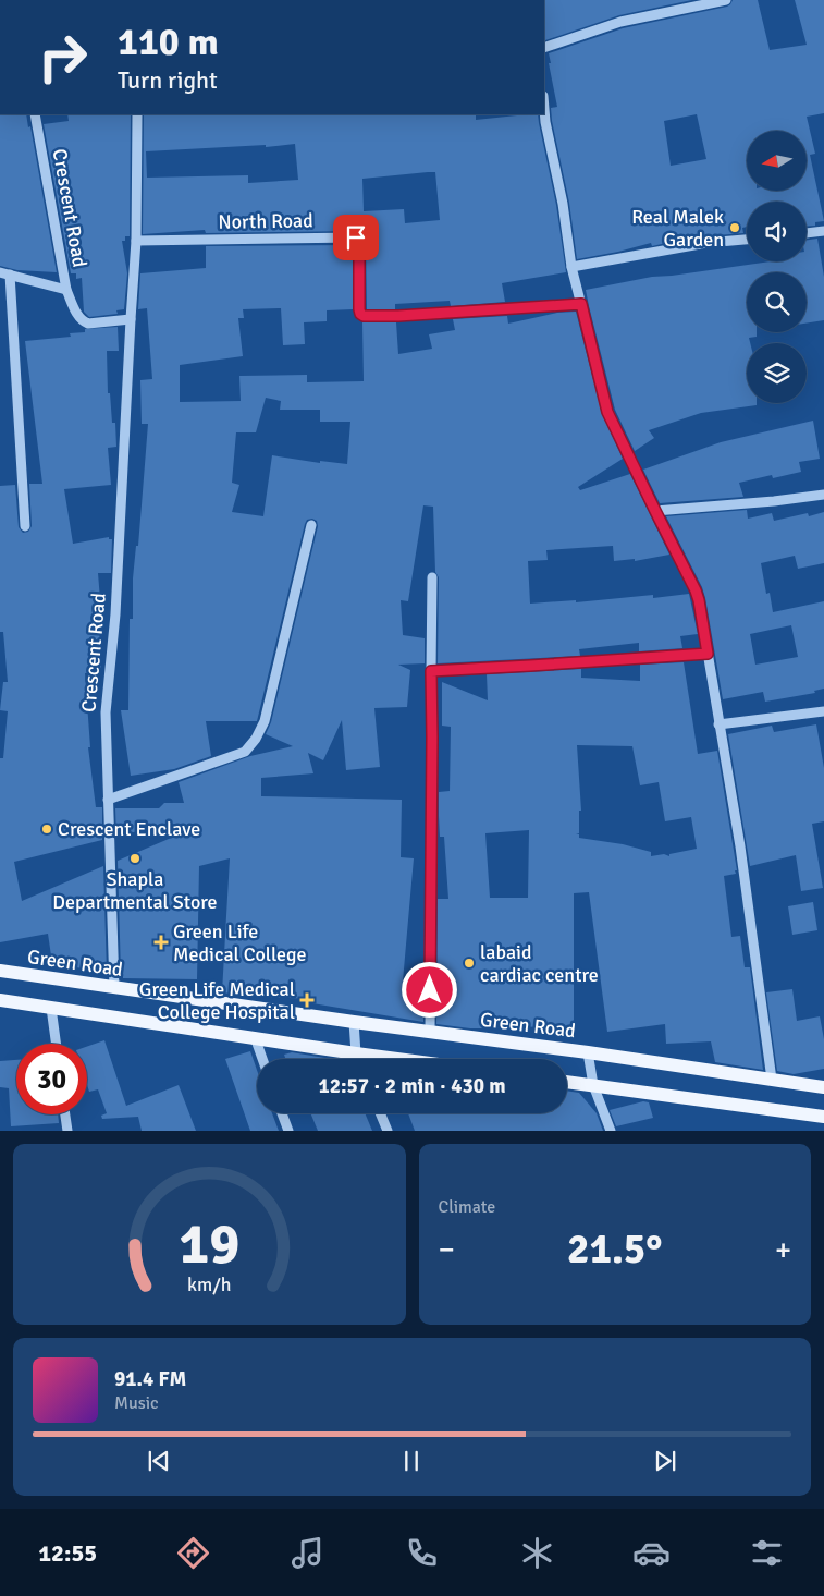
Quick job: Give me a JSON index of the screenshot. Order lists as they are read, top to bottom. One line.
{"streets":{"main road":["Green Road"],"street":["Crescent Road","North Road"]},"crossings":[["Crescent Road","North Road"],["Crescent Road","Green Road"]],"places":{"other":["Real Malek Garden","Crescent Enclave","Shapla Departmental Store","labaid cardiac centre"],"health":["Green Life Medical College","Green Life Medical College Hospital"]},"north":"left","page":{"turn":["110 m","Turn right"],"limit":"30","trip":"12:57 · 2 min · 430 m","tile":"Climate","heat":["−","21.5°","+"],"song":["91.4 FM","Music"],"tabs":"12:55","gauge":["19","km/h"]}}
